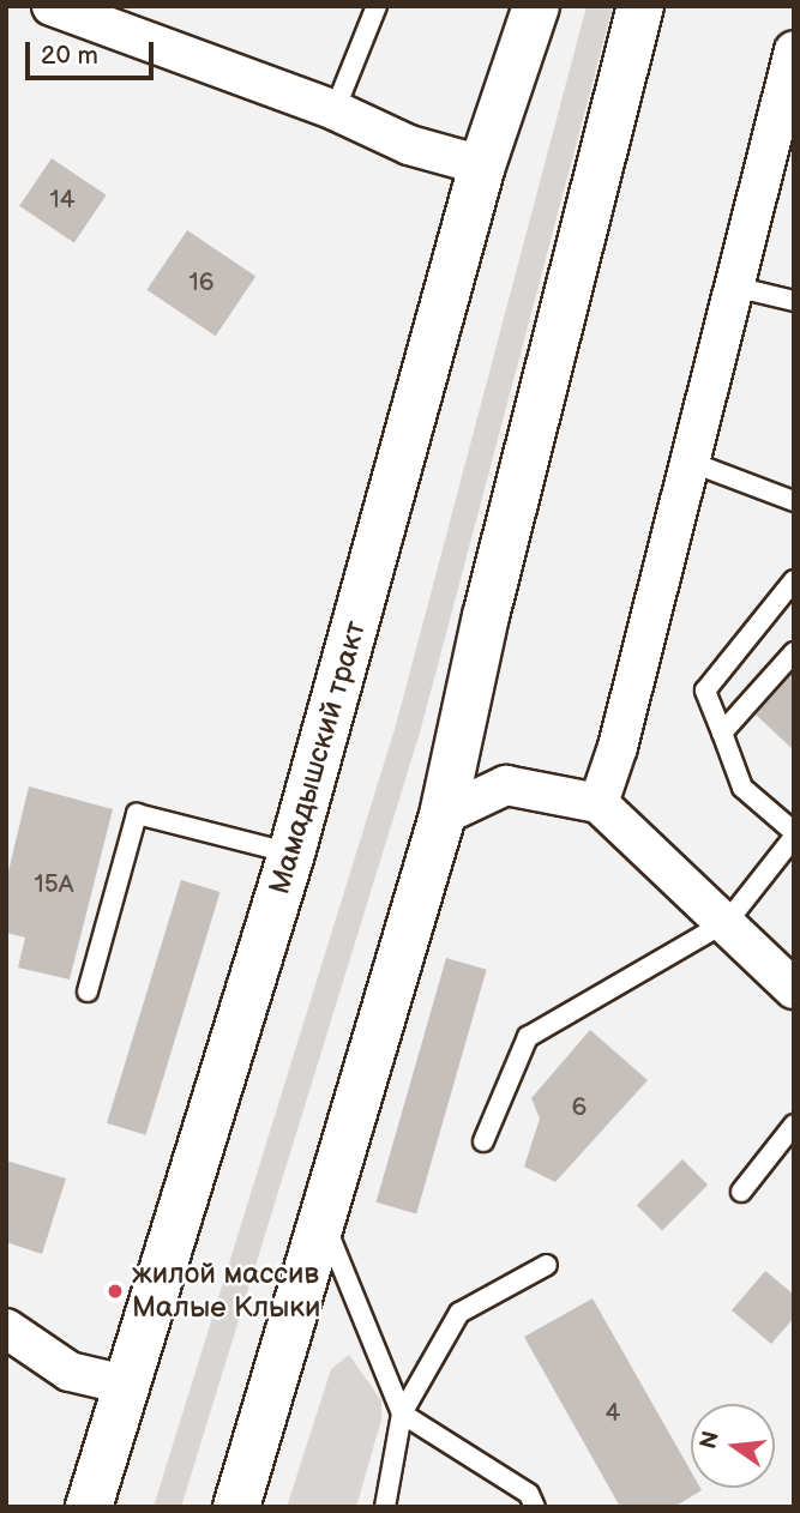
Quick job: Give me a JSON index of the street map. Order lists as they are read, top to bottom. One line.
{"streets":{"main road":["Мамадышский тракт"]},"places":["жилой массив Малые Клыки"],"house_numbers":["14","16","15А","6","4"],"scale_bar":"20 m","north":"left"}
